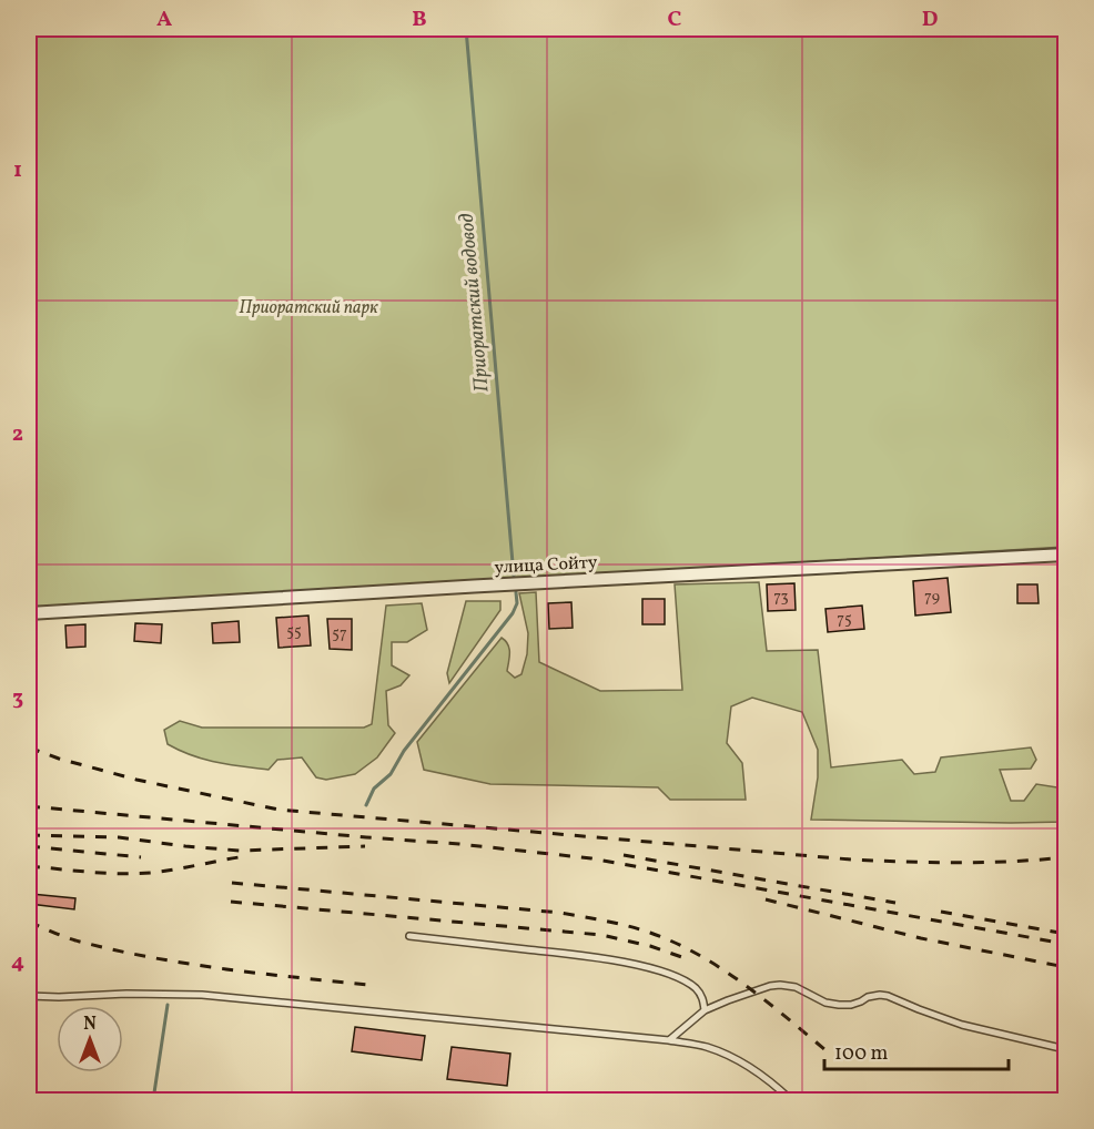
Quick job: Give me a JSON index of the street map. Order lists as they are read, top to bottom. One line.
{"streets":{"street":["улица Сойту"]},"water":["Приоратский водовод"],"parks":["Приоратский парк"],"house_numbers":["73","79","75","55","57"],"scale_bar":"100 m","north":"top","grid":{"columns":["A","B","C","D"],"rows":["1","2","3","4"]}}
